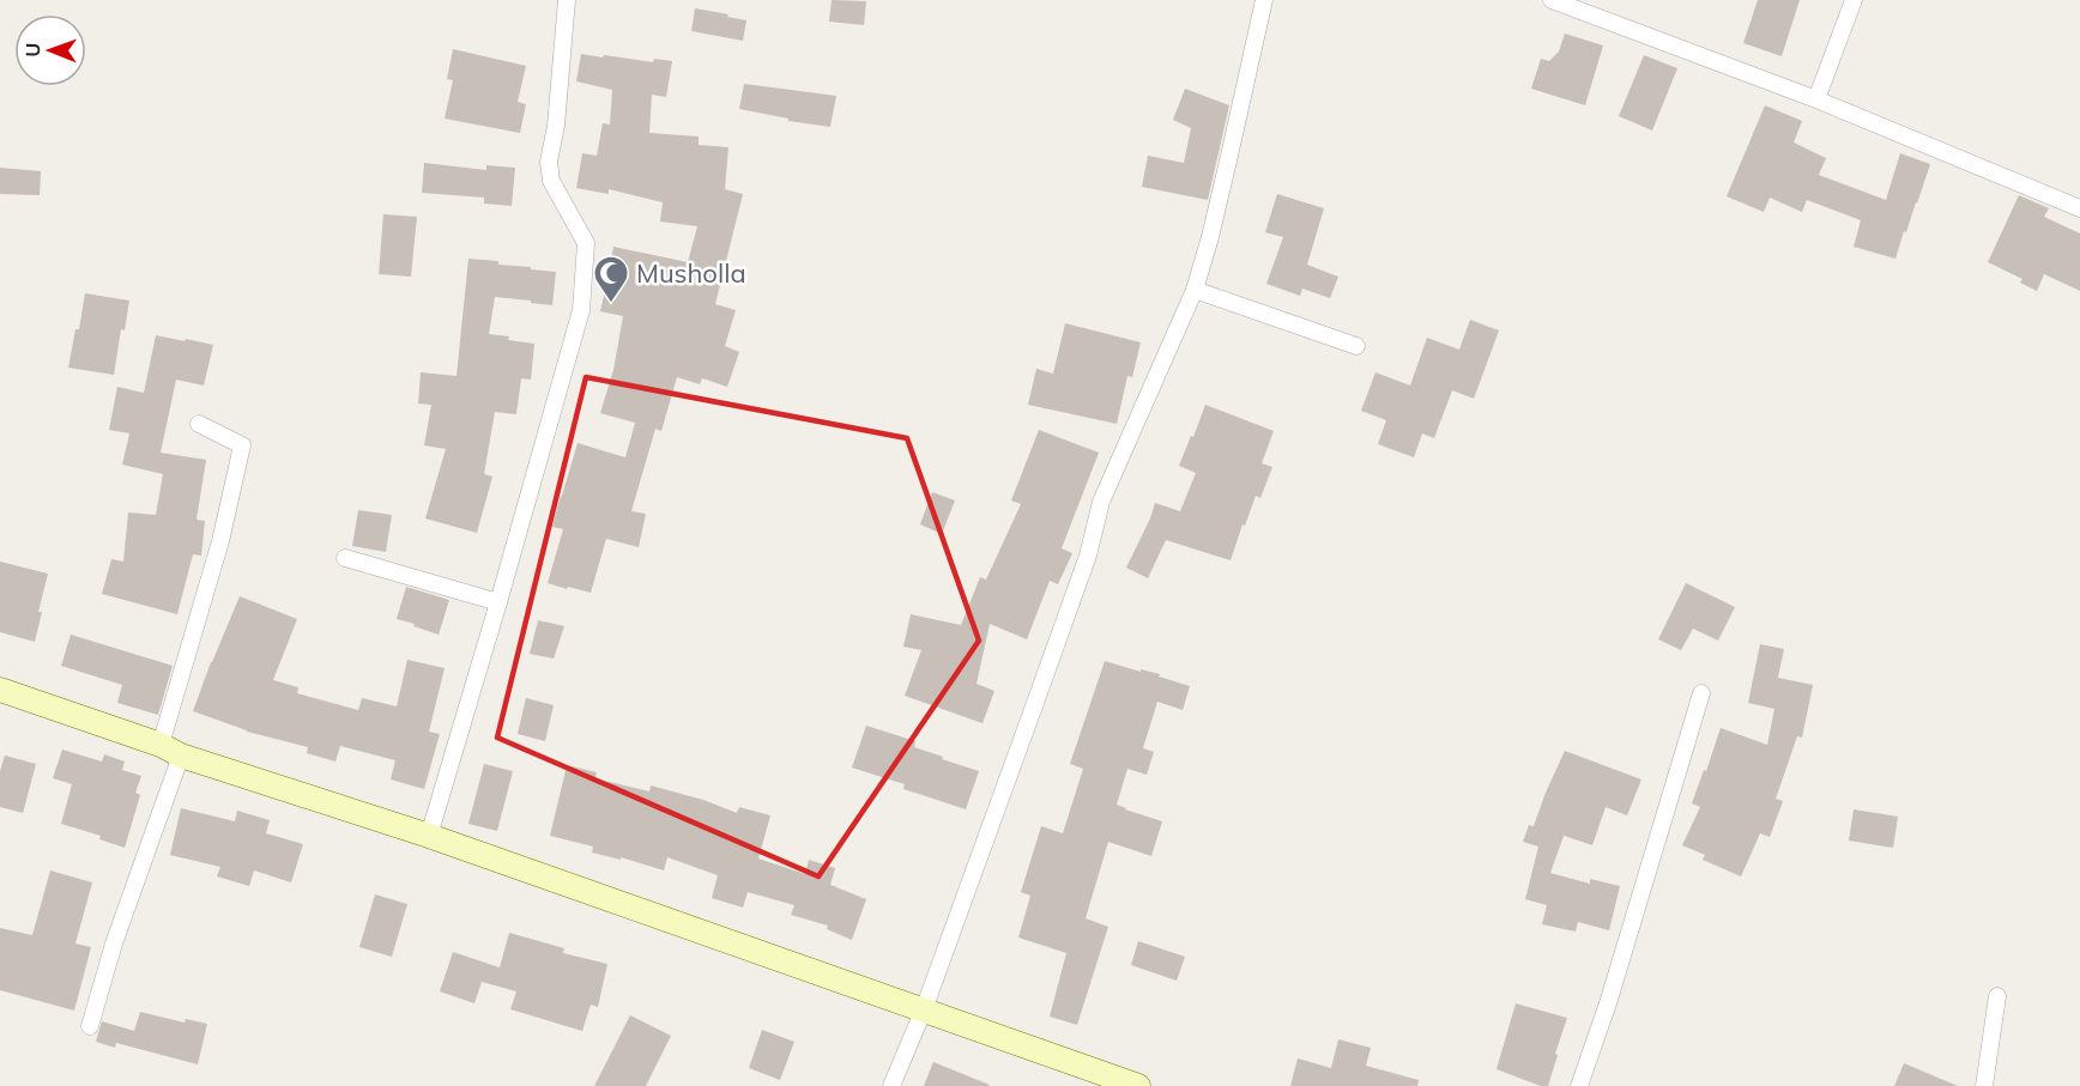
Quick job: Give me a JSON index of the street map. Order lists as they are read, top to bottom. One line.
{"places":{"mosque":["Musholla"]},"north":"left"}
